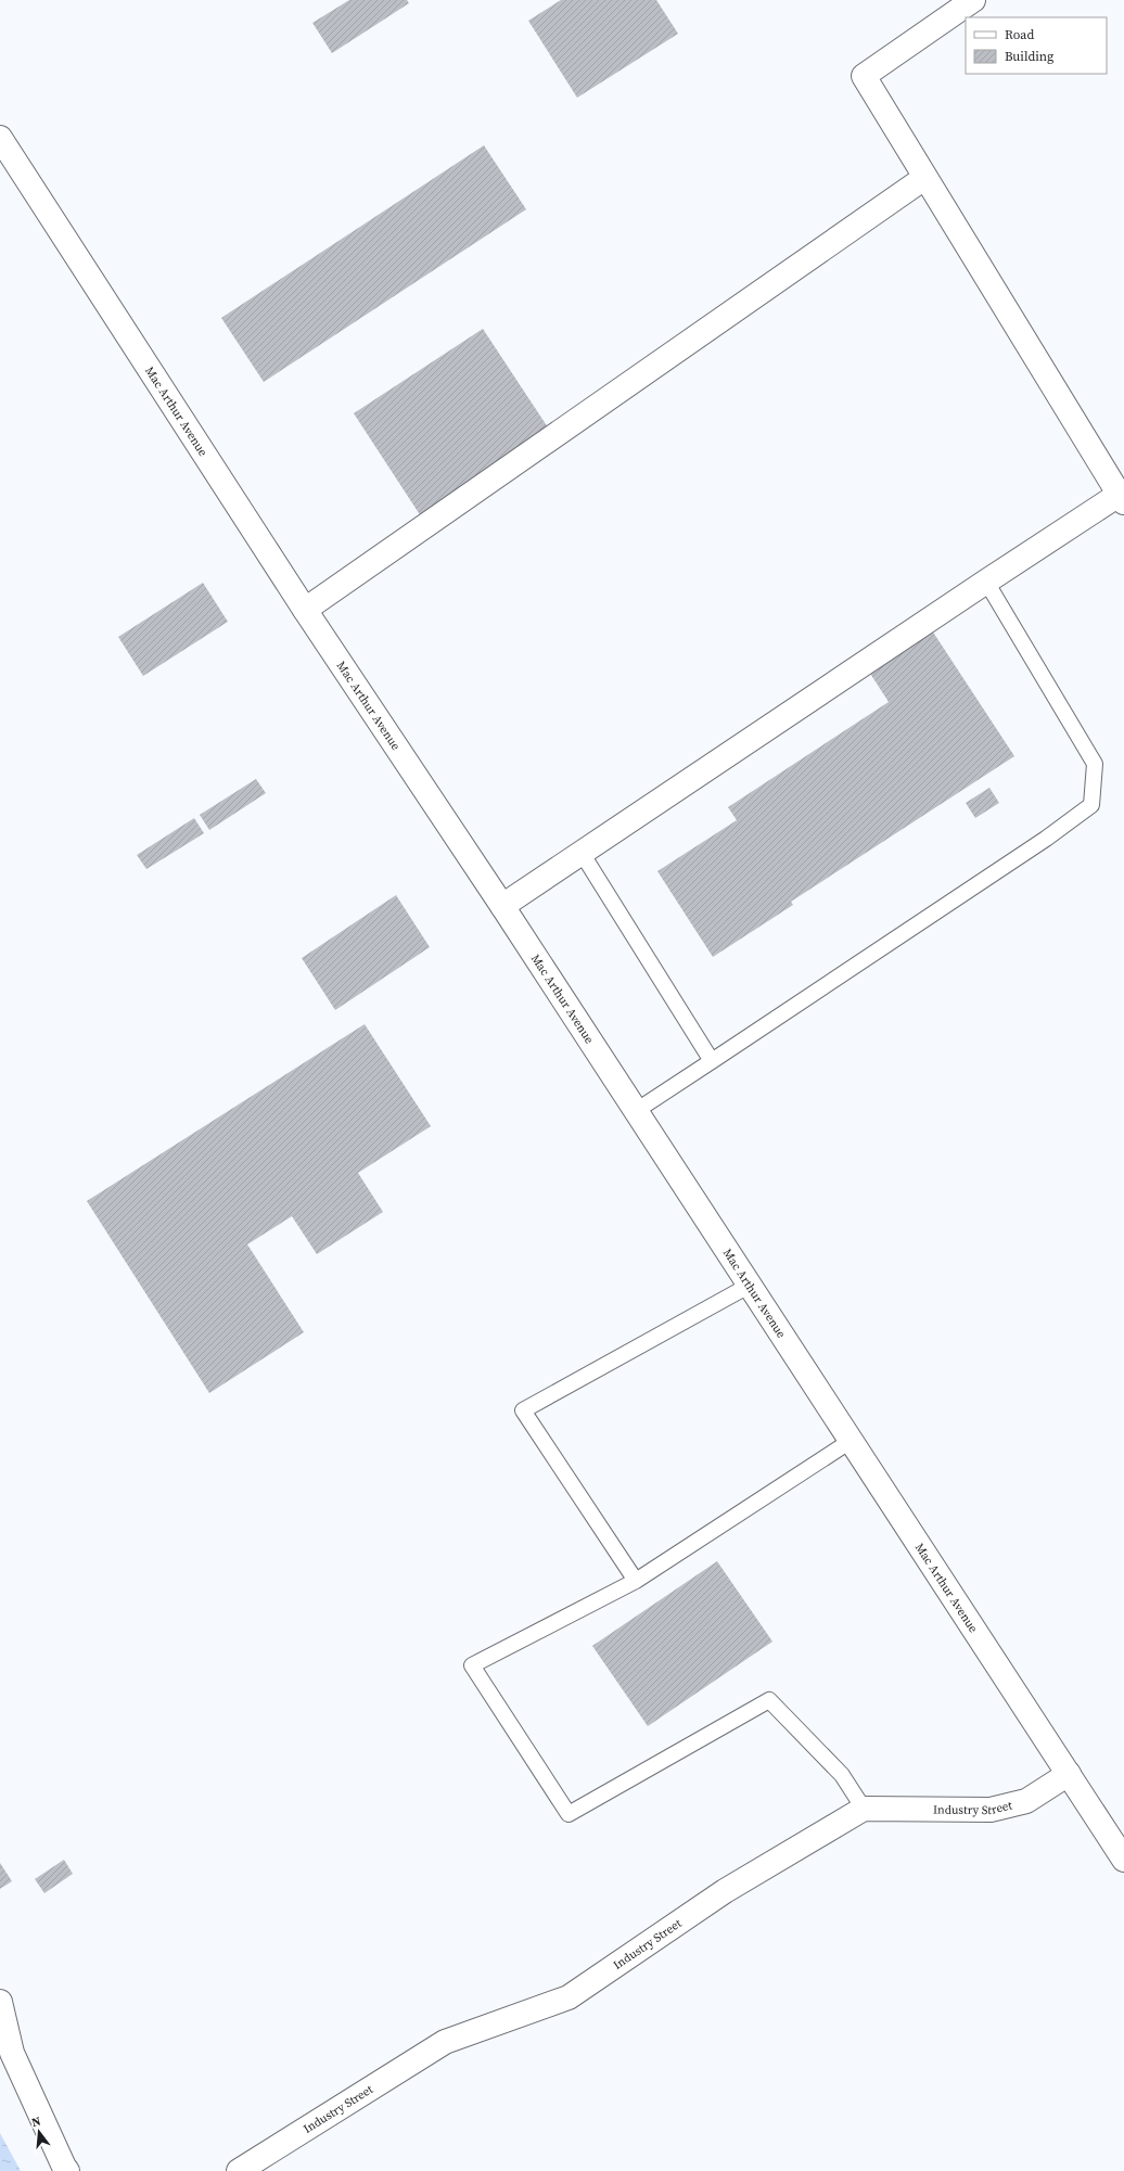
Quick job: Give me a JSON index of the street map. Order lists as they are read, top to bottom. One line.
{"streets":{"street":["Mac Arthur Avenue","Industry Street"]},"crossings":[["Mac Arthur Avenue","Industry Street"]],"legend":["Road","Building"],"north":"top"}
